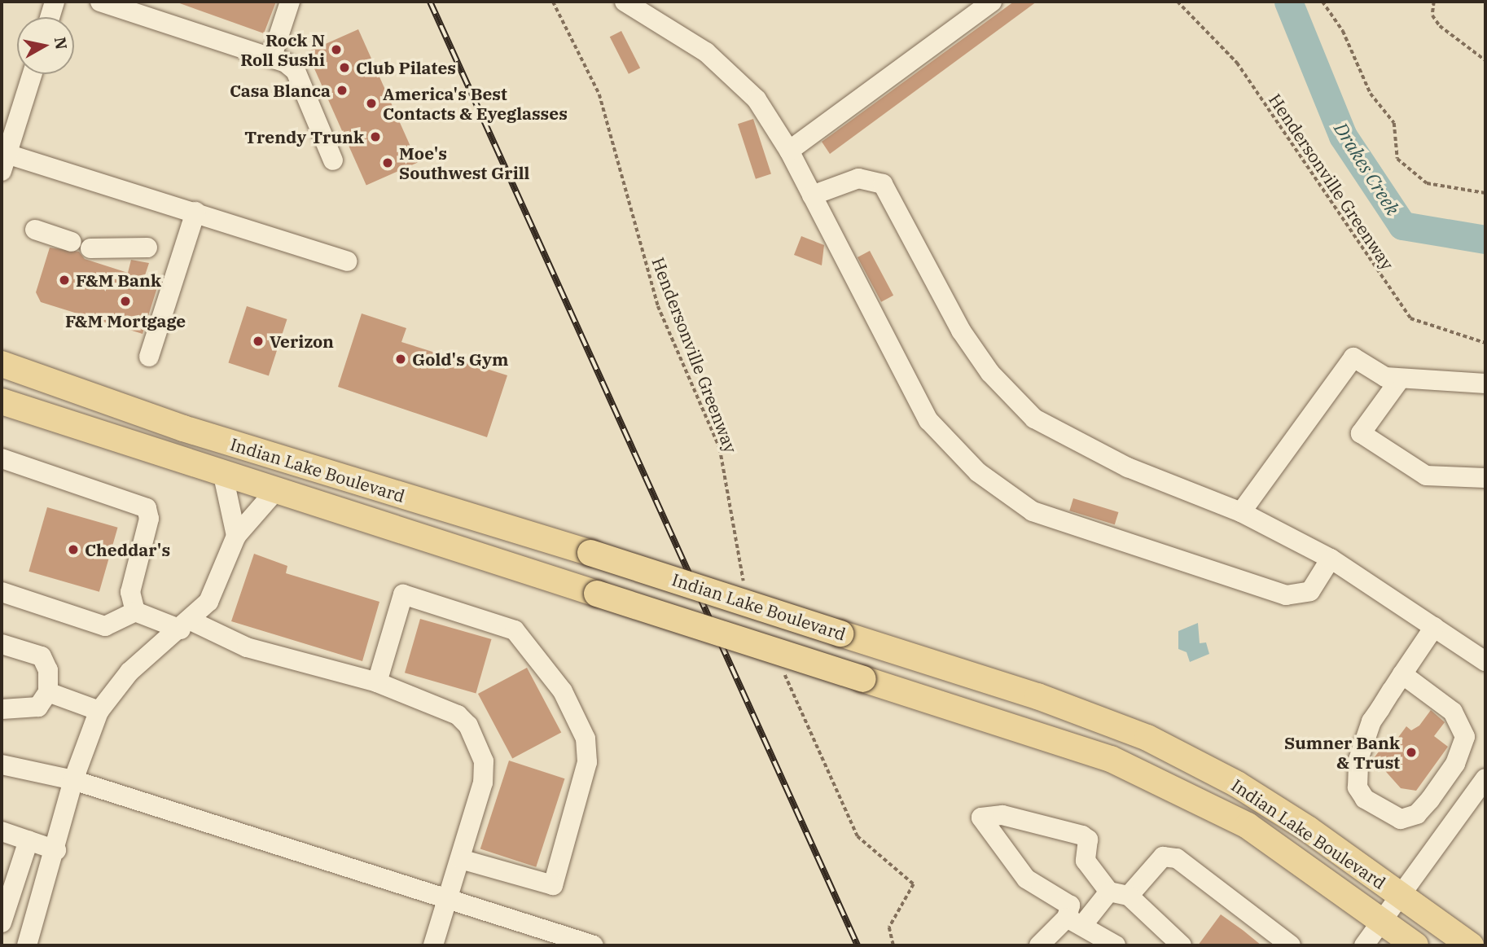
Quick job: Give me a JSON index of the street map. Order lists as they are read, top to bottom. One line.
{"streets":{"main road":["Indian Lake Boulevard"],"path":["Hendersonville Greenway"]},"water":["Drakes Creek"],"places":["Rock N Roll Sushi","Club Pilates","Casa Blanca","America's Best Contacts & Eyeglasses","Trendy Trunk","Moe's Southwest Grill","F&M Bank","F&M Mortgage","Verizon","Gold's Gym","Cheddar's","Sumner Bank & Trust"],"north":"right"}
